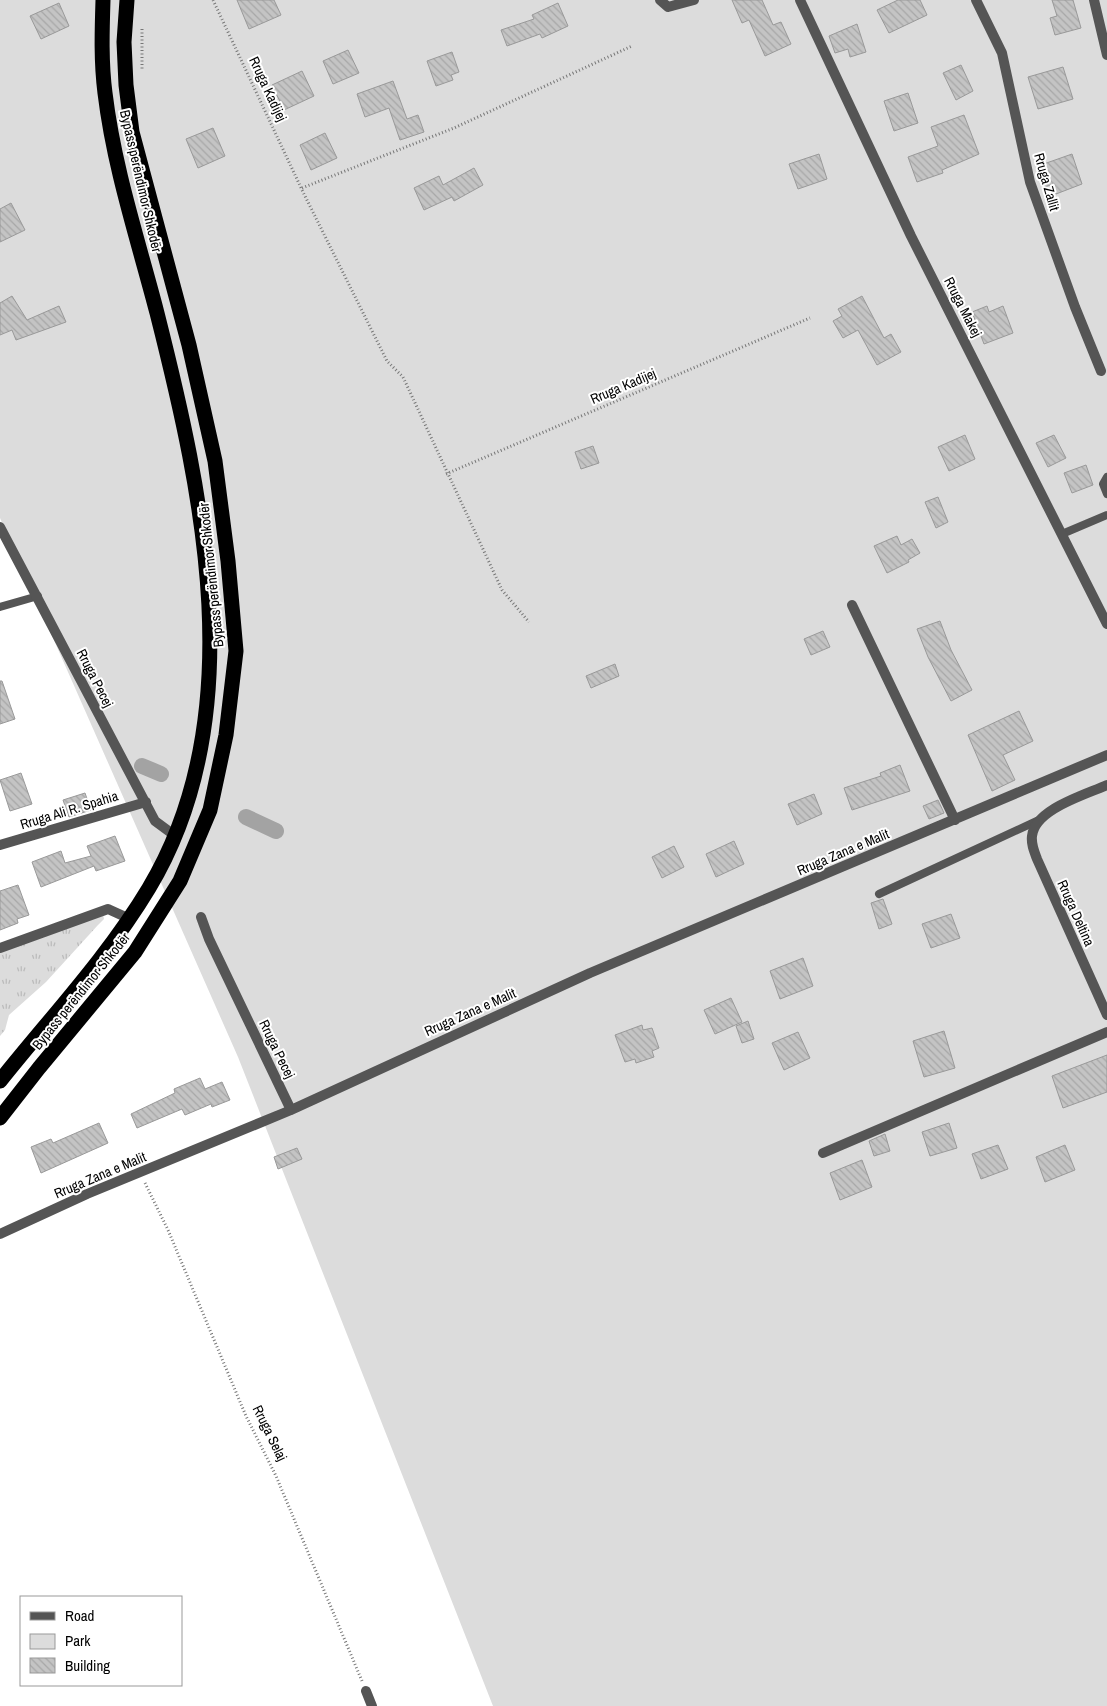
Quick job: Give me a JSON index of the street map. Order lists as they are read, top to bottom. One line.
{"streets":{"highway":["Bypass perëndimor Shkodër"],"street":["Rruga Zallit","Rruga Makej","Rruga Pecej","Rruga Ali R. Spahia","Rruga Zana e Malit","Rruga Deltina"],"path":["Rruga Kadijej","Rruga Selaj"]},"crossings":[["Bypass perëndimor Shkodër","Rruga Pecej"],["Rruga Pecej","Rruga Ali R. Spahia"],["Rruga Pecej","Rruga Zana e Malit"],["Rruga Zana e Malit","Rruga Selaj"]],"legend":["Road","Park","Building"]}
